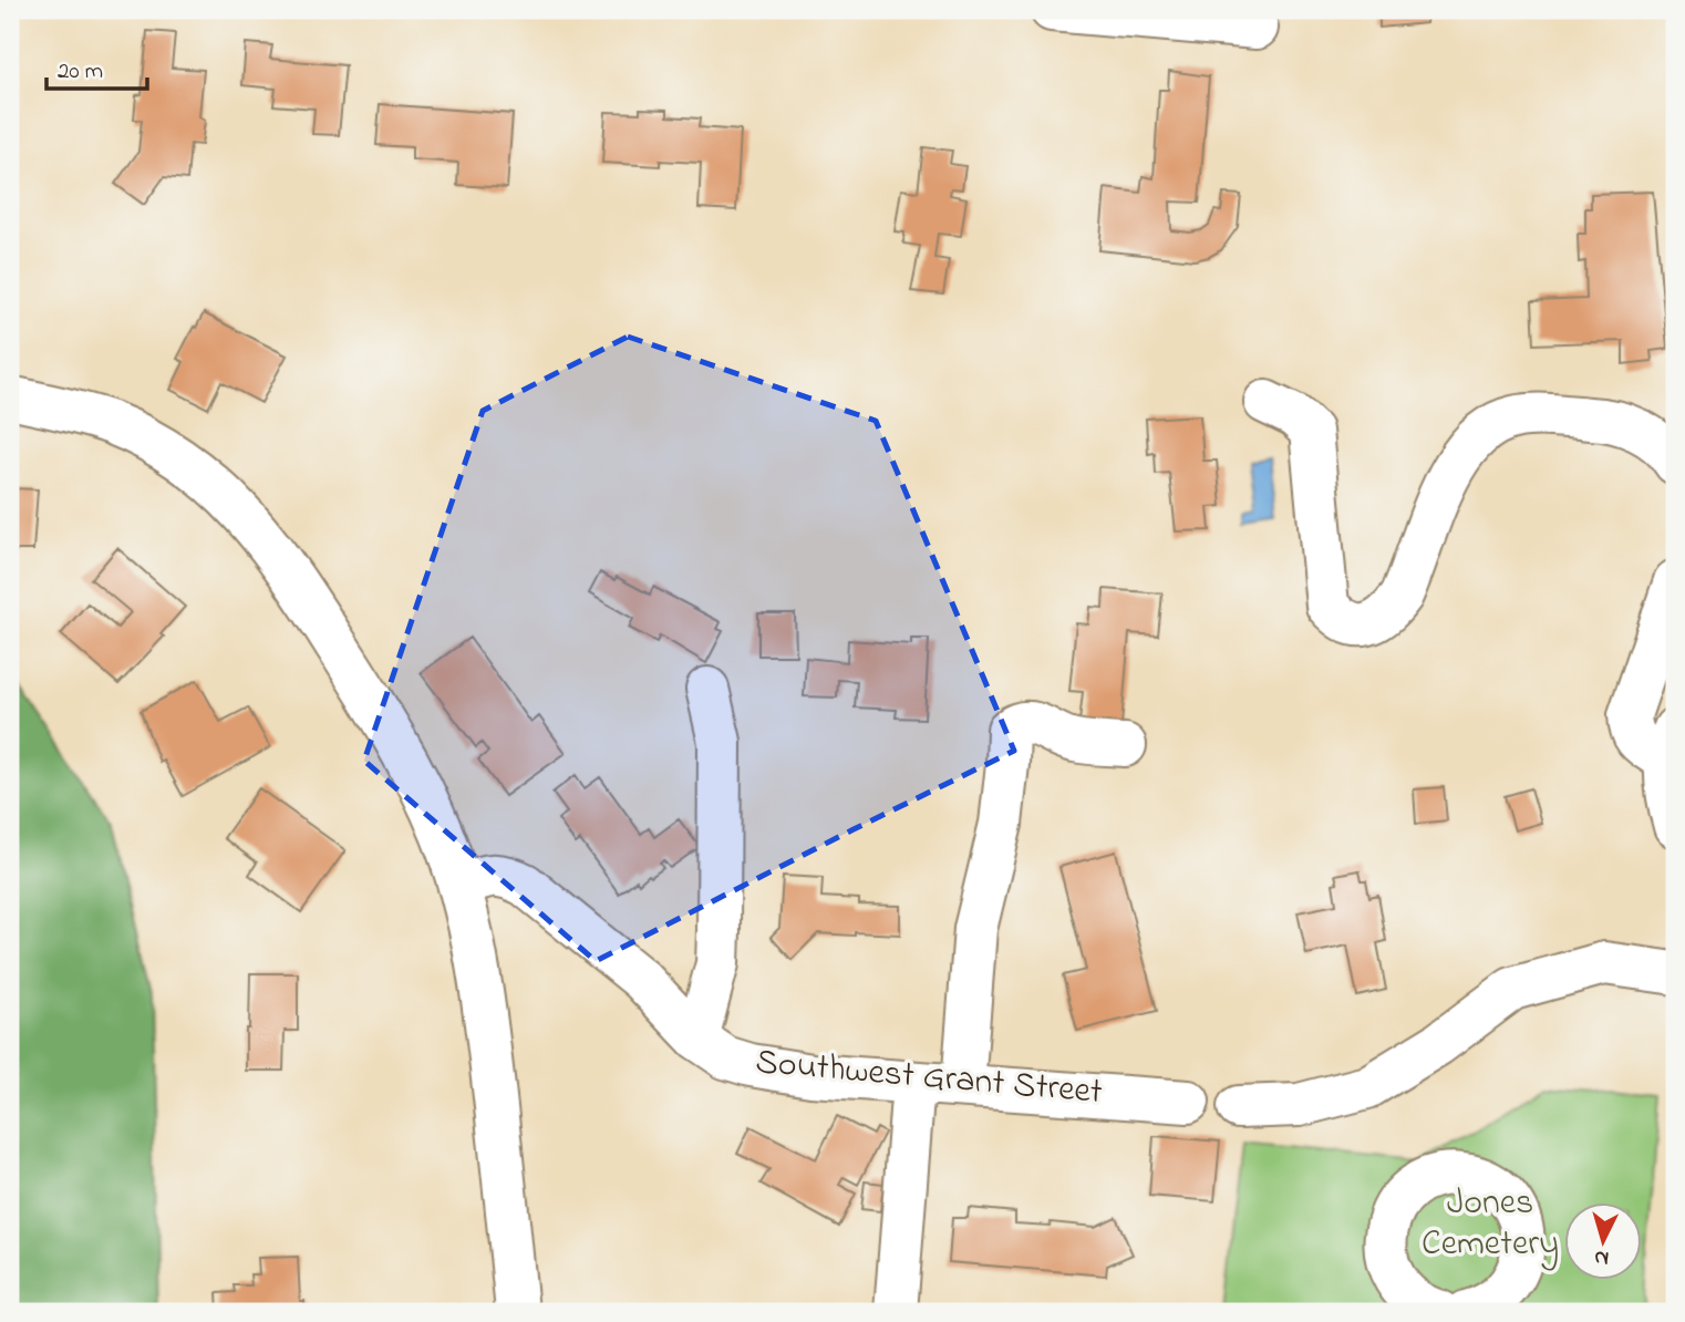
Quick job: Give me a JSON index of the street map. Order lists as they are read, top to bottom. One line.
{"streets":{"street":["Southwest Grant Street"]},"parks":["Jones Cemetery"],"scale_bar":"20 m","north":"bottom"}
